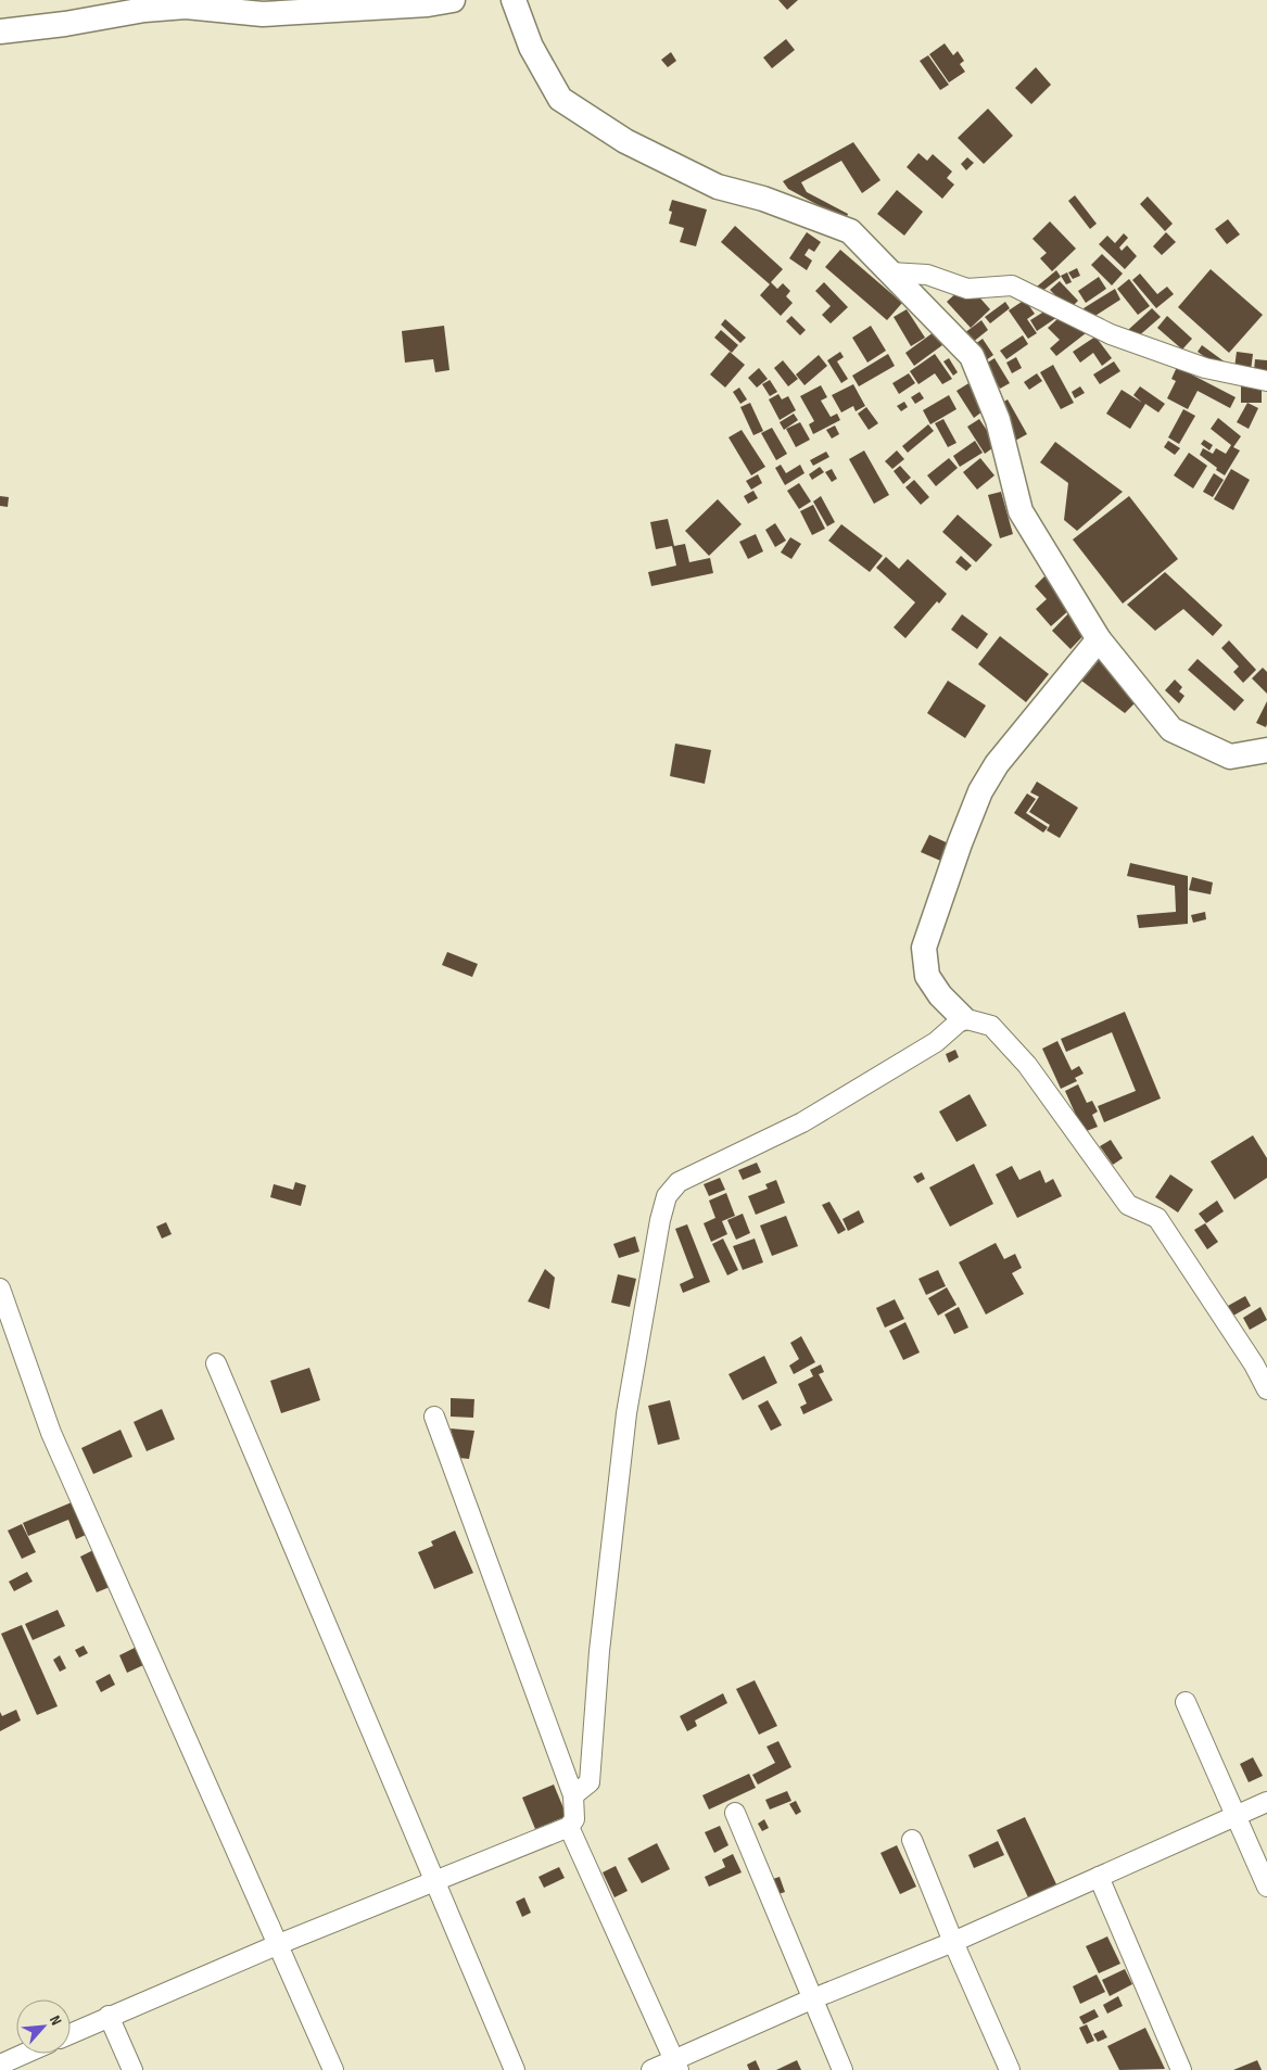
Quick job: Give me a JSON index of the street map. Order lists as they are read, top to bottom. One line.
{"north":"top right"}
